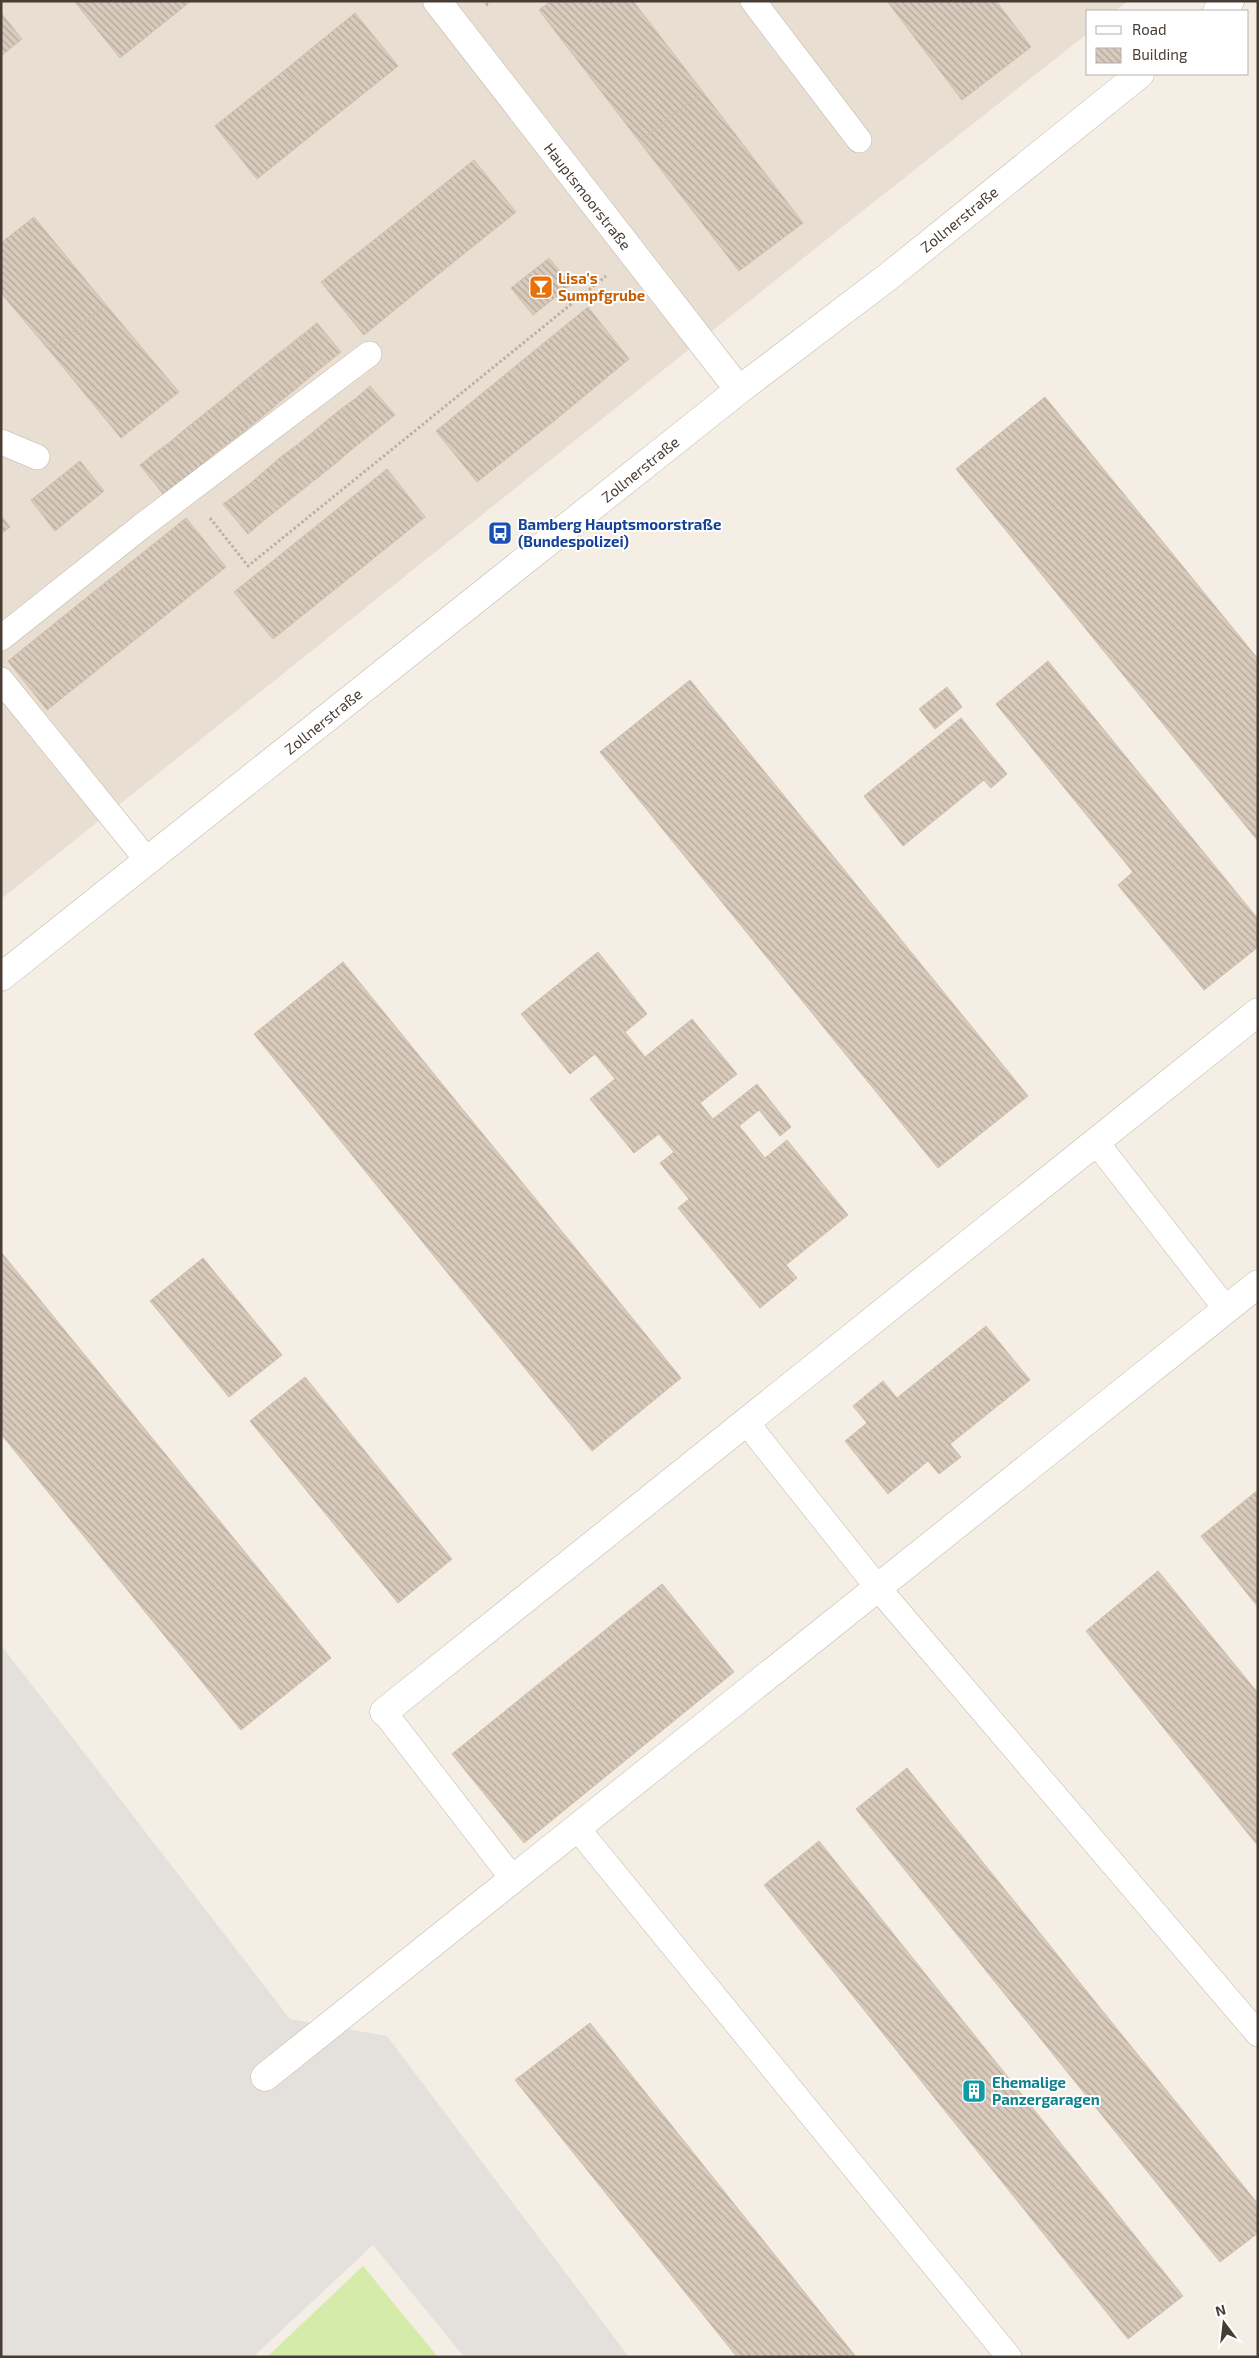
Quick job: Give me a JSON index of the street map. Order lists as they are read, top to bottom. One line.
{"streets":{"street":["Hauptsmoorstraße","Zollnerstraße"]},"crossings":[["Hauptsmoorstraße","Zollnerstraße"]],"places":{"bar":["Lisa's Sumpfgrube"],"bus stop":["Bamberg Hauptsmoorstraße (Bundespolizei)"],"building":["Ehemalige Panzergaragen"]},"legend":["Road","Building"],"north":"top"}
